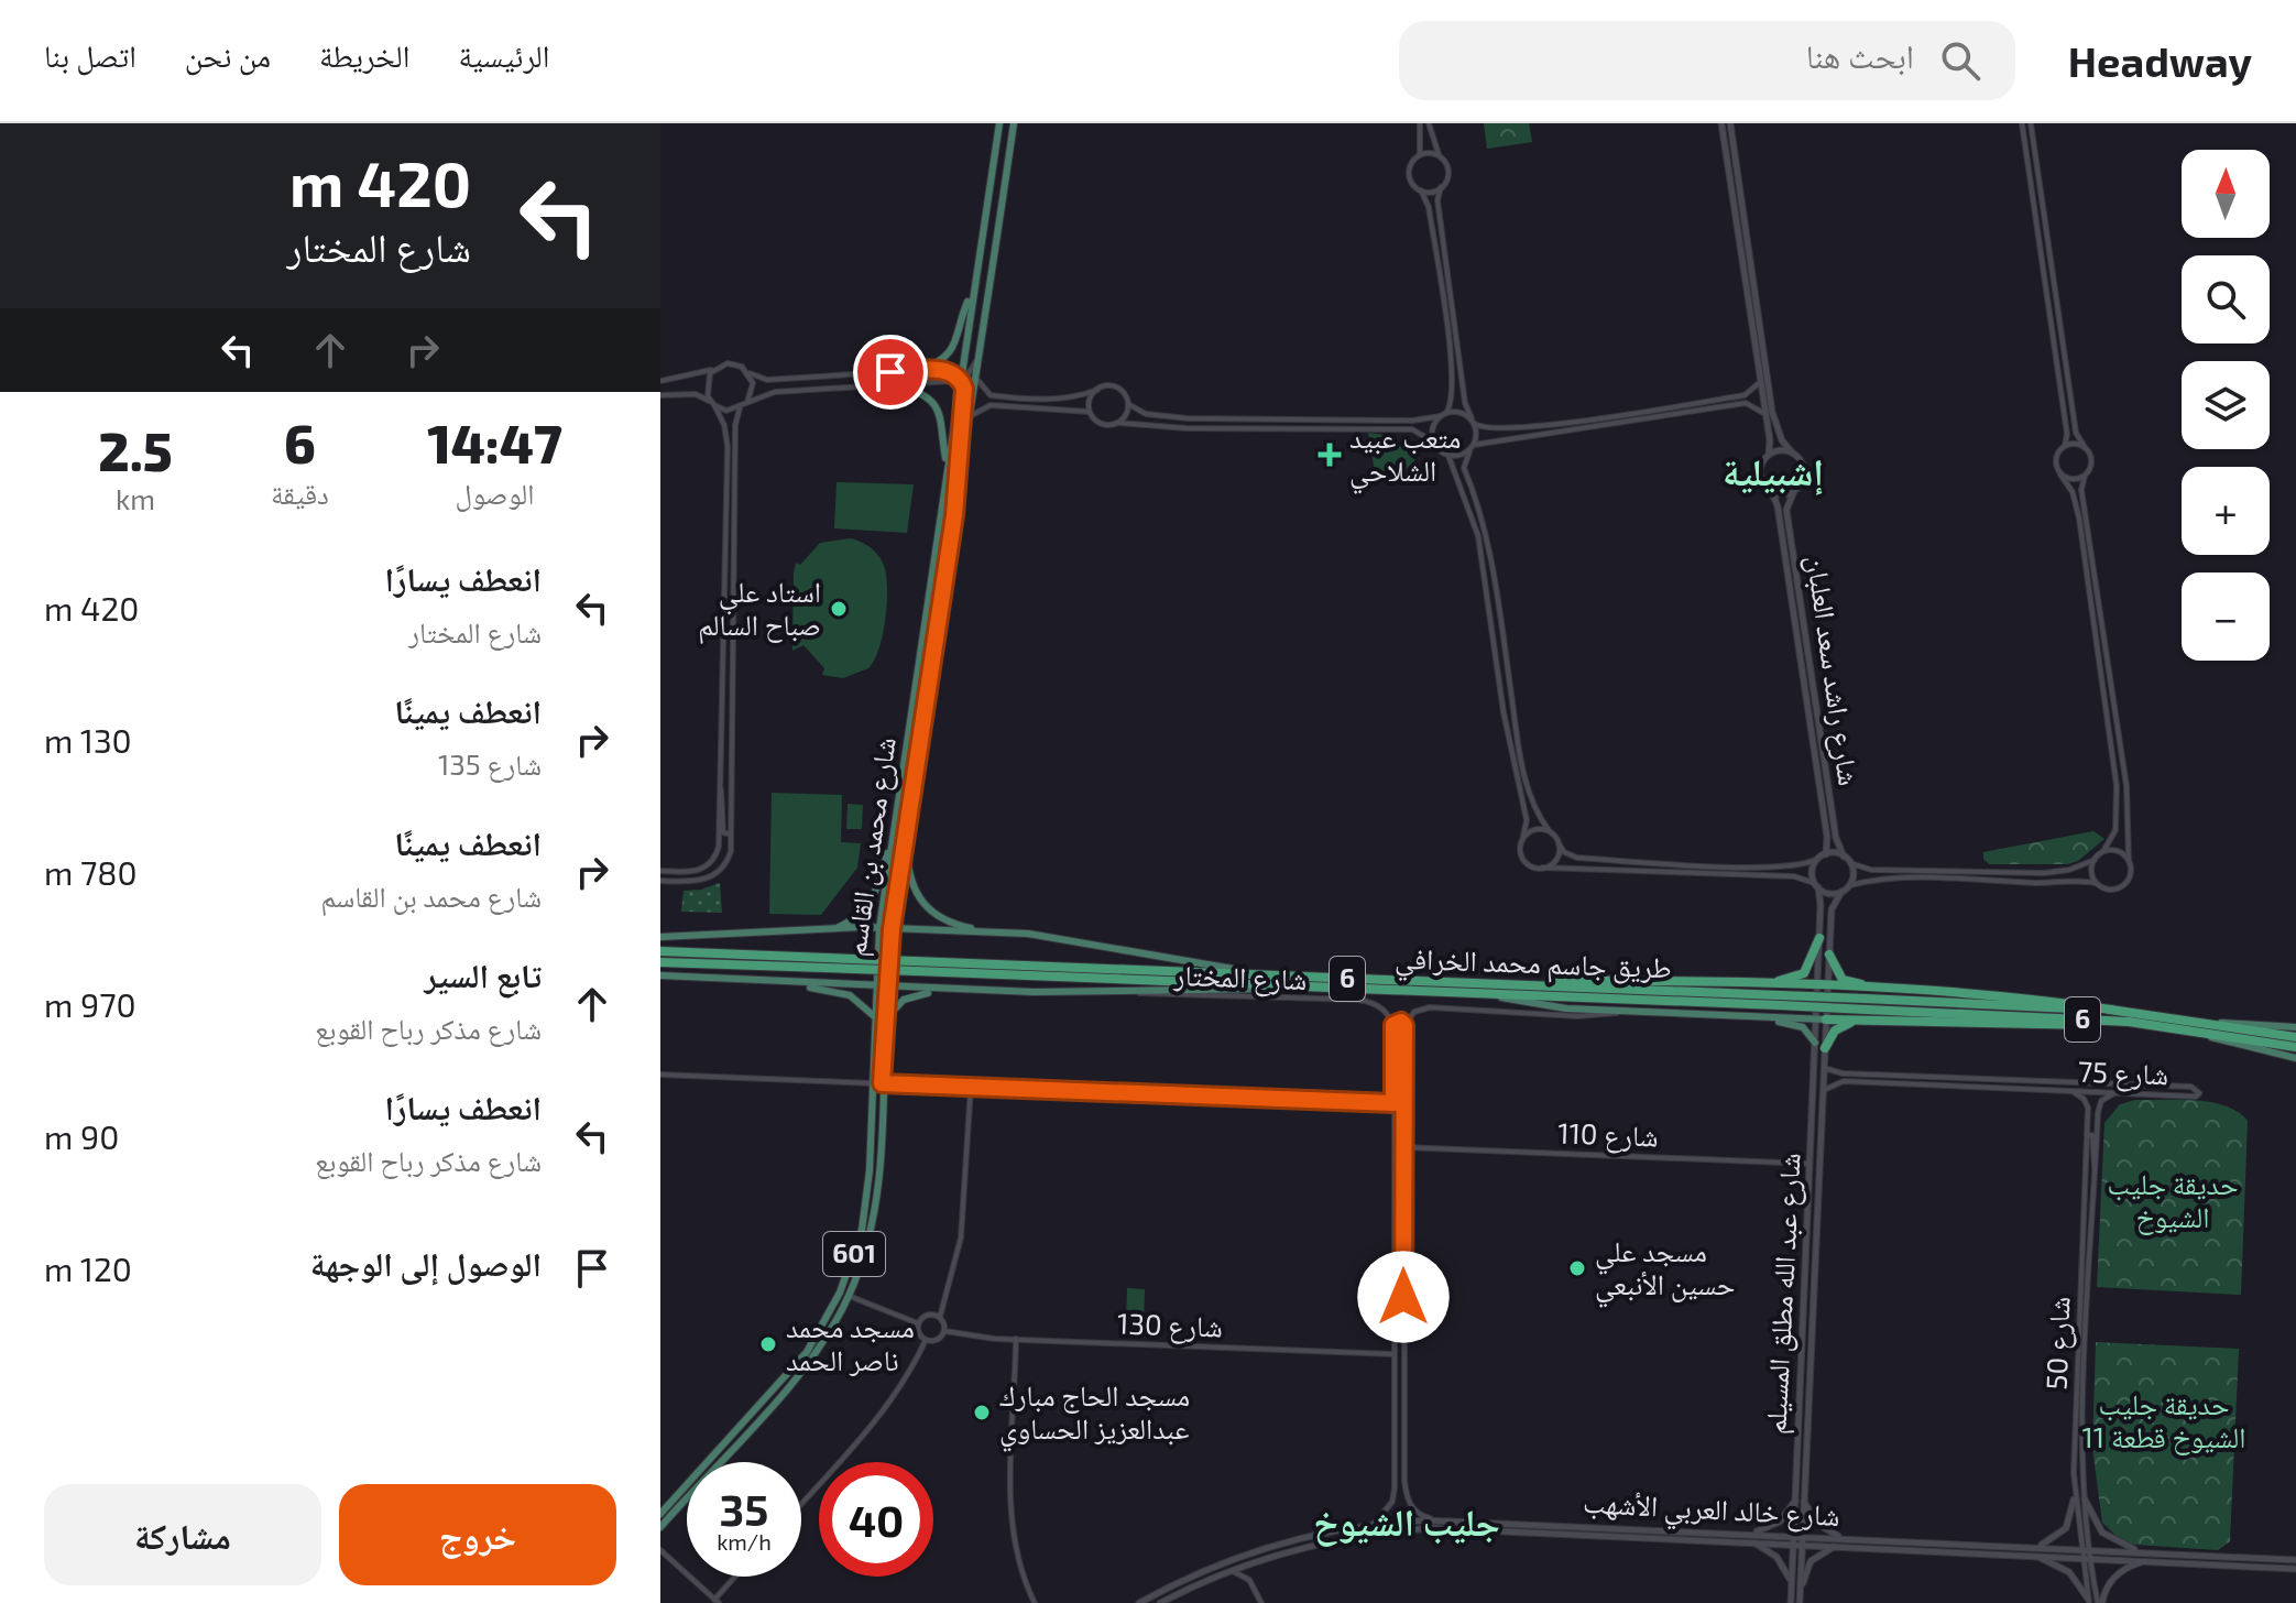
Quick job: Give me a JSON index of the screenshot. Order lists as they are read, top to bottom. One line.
{"streets":{"highway":["طريق جاسم محمد الخرافي","6"],"main road":["شارع راشد سعد العلبان","شارع محمد بن القاسم","601","شارع عبد الله مطلق المسيلم","شارع خالد العربي الأشهب"],"street":["شارع المختار","شارع 75","شارع 110","شارع 130","شارع 50"]},"crossings":[["شارع 75","شارع عبد الله مطلق المسيلم"],["شارع 75","شارع 50"],["شارع 110","شارع عبد الله مطلق المسيلم"],["شارع عبد الله مطلق المسيلم","شارع خالد العربي الأشهب"],["شارع 50","شارع خالد العربي الأشهب"]],"districts":["إشبيلية","جليب الشيوخ"],"parks":["حديقة جليب الشيوخ","حديقة جليب الشيوخ قطعة 11"],"places":{"health":["متعب عبيد الشلاحي"],"other":["استاد علي صباح السالم","مسجد علي حسين الأنبعي","مسجد محمد ناصر الحمد","مسجد الحاج مبارك عبدالعزيز الحساوي"]},"north":"top","page":{"header":"Headway","search":"ابحث هنا","nav":["الرئيسية","الخريطة","من نحن","اتصل بنا"],"turn":["420 m","شارع المختار"],"map_buttons":["+","−"],"eta":["14:47","الوصول","6","دقيقة","2.5","km"],"list":[{"name":"انعطف يسارًا","note":"شارع المختار","value":"420 m"},{"name":"انعطف يمينًا","note":"شارع 135","value":"130 m"},{"name":"انعطف يمينًا","note":"شارع محمد بن القاسم","value":"780 m"},{"name":"تابع السير","note":"شارع مذكر رباح القوبع","value":"970 m"},{"name":"انعطف يسارًا","note":"شارع مذكر رباح القوبع","value":"90 m"},{"name":"الوصول إلى الوجهة","value":"120 m"}],"speed":"35 km/h","limit":"40","buttons":["خروج","مشاركة"]}}
